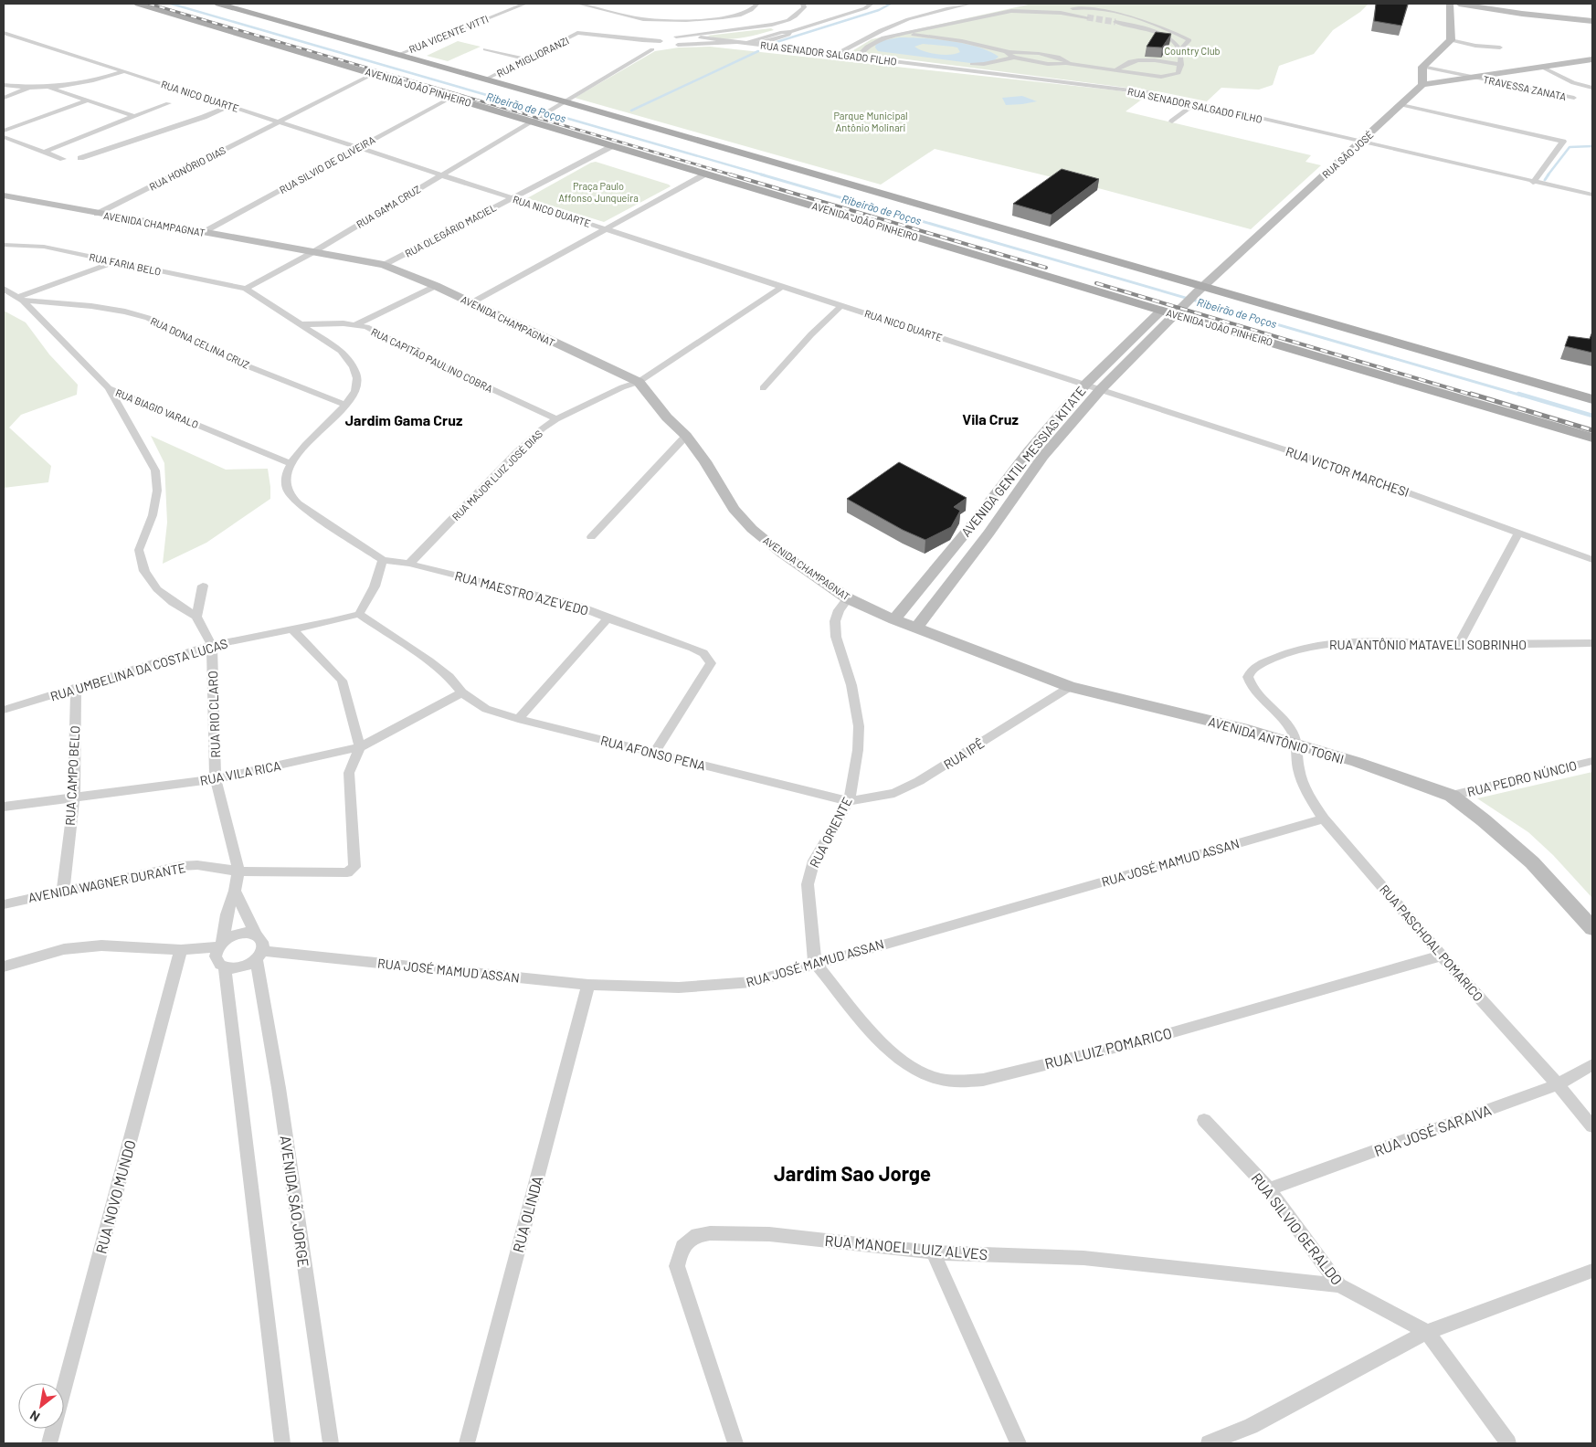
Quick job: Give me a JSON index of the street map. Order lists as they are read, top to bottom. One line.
{"streets":{"main road":["AVENIDA JOÃO PINHEIRO"],"street":["RUA VICENTE VITTI","RUA SENADOR SALGADO FILHO","RUA MIGLIORANZI","TRAVESSA ZANATA","RUA NICO DUARTE","RUA SÃO JOSÉ","RUA SILVIO DE OLIVEIRA","RUA HONÓRIO DIAS","RUA GAMA CRUZ","AVENIDA CHAMPAGNAT","RUA OLEGÁRIO MACIEL","RUA FARIA BELO","RUA DONA CELINA CRUZ","RUA CAPITÃO PAULINO COBRA","RUA BIAGIO VARALO","AVENIDA GENTIL MESSIAS KITATE","RUA VICTOR MARCHESI","RUA MAJOR LUIZ JOSÉ DIAS","RUA MAESTRO AZEVEDO","RUA ANTÔNIO MATAVELI SOBRINHO","RUA UMBELINA DA COSTA LUCAS","RUA RIO CLARO","AVENIDA ANTÔNIO TOGNI","RUA AFONSO PENA","RUA IPÊ","RUA VILA RICA","RUA CAMPO BELO","RUA PEDRO NÚNCIO","RUA ORIENTE","RUA JOSÉ MAMUD ASSAN","AVENIDA WAGNER DURANTE","RUA PASCHOAL POMARICO","RUA LUIZ POMARICO","RUA JOSÉ SARAIVA","RUA NOVO MUNDO","AVENIDA SÃO JORGE","RUA OLINDA","RUA SILVIO GERALDO","RUA MANOEL LUIZ ALVES"]},"crossings":[["RUA VICENTE VITTI","AVENIDA JOÃO PINHEIRO"],["RUA SENADOR SALGADO FILHO","RUA SÃO JOSÉ"],["RUA MIGLIORANZI","AVENIDA JOÃO PINHEIRO"],["RUA MIGLIORANZI","RUA GAMA CRUZ"],["AVENIDA JOÃO PINHEIRO","RUA SÃO JOSÉ"],["AVENIDA JOÃO PINHEIRO","RUA SILVIO DE OLIVEIRA"],["AVENIDA JOÃO PINHEIRO","RUA HONÓRIO DIAS"],["AVENIDA JOÃO PINHEIRO","RUA GAMA CRUZ"],["AVENIDA JOÃO PINHEIRO","RUA OLEGÁRIO MACIEL"],["AVENIDA JOÃO PINHEIRO","AVENIDA GENTIL MESSIAS KITATE"],["RUA NICO DUARTE","RUA SILVIO DE OLIVEIRA"],["RUA NICO DUARTE","RUA HONÓRIO DIAS"],["RUA NICO DUARTE","RUA GAMA CRUZ"],["RUA NICO DUARTE","RUA OLEGÁRIO MACIEL"],["RUA NICO DUARTE","AVENIDA GENTIL MESSIAS KITATE"],["RUA NICO DUARTE","RUA VICTOR MARCHESI"],["RUA NICO DUARTE","RUA MAJOR LUIZ JOSÉ DIAS"],["RUA SÃO JOSÉ","AVENIDA GENTIL MESSIAS KITATE"],["RUA SILVIO DE OLIVEIRA","AVENIDA CHAMPAGNAT"],["RUA HONÓRIO DIAS","AVENIDA CHAMPAGNAT"],["RUA GAMA CRUZ","AVENIDA CHAMPAGNAT"],["RUA GAMA CRUZ","RUA FARIA BELO"],["AVENIDA CHAMPAGNAT","RUA OLEGÁRIO MACIEL"],["AVENIDA CHAMPAGNAT","AVENIDA GENTIL MESSIAS KITATE"],["AVENIDA CHAMPAGNAT","RUA MAJOR LUIZ JOSÉ DIAS"],["AVENIDA CHAMPAGNAT","AVENIDA ANTÔNIO TOGNI"],["AVENIDA CHAMPAGNAT","RUA ORIENTE"],["RUA DONA CELINA CRUZ","RUA BIAGIO VARALO"],["RUA CAPITÃO PAULINO COBRA","RUA MAJOR LUIZ JOSÉ DIAS"],["AVENIDA GENTIL MESSIAS KITATE","RUA VICTOR MARCHESI"],["AVENIDA GENTIL MESSIAS KITATE","AVENIDA ANTÔNIO TOGNI"],["RUA MAJOR LUIZ JOSÉ DIAS","RUA MAESTRO AZEVEDO"],["RUA MAESTRO AZEVEDO","RUA AFONSO PENA"],["RUA ANTÔNIO MATAVELI SOBRINHO","AVENIDA ANTÔNIO TOGNI"],["RUA ANTÔNIO MATAVELI SOBRINHO","RUA PASCHOAL POMARICO"],["RUA UMBELINA DA COSTA LUCAS","RUA RIO CLARO"],["RUA UMBELINA DA COSTA LUCAS","RUA AFONSO PENA"],["RUA UMBELINA DA COSTA LUCAS","RUA CAMPO BELO"],["RUA RIO CLARO","RUA VILA RICA"],["RUA RIO CLARO","AVENIDA WAGNER DURANTE"],["RUA RIO CLARO","AVENIDA SÃO JORGE"],["AVENIDA ANTÔNIO TOGNI","RUA IPÊ"],["AVENIDA ANTÔNIO TOGNI","RUA PEDRO NÚNCIO"],["AVENIDA ANTÔNIO TOGNI","RUA PASCHOAL POMARICO"],["RUA AFONSO PENA","RUA IPÊ"],["RUA AFONSO PENA","RUA VILA RICA"],["RUA AFONSO PENA","RUA ORIENTE"],["RUA IPÊ","RUA ORIENTE"],["RUA VILA RICA","RUA CAMPO BELO"],["RUA VILA RICA","AVENIDA WAGNER DURANTE"],["RUA CAMPO BELO","AVENIDA WAGNER DURANTE"],["RUA ORIENTE","RUA JOSÉ MAMUD ASSAN"],["RUA ORIENTE","RUA LUIZ POMARICO"],["RUA JOSÉ MAMUD ASSAN","RUA PASCHOAL POMARICO"],["RUA JOSÉ MAMUD ASSAN","RUA LUIZ POMARICO"],["RUA JOSÉ MAMUD ASSAN","AVENIDA SÃO JORGE"],["RUA JOSÉ MAMUD ASSAN","RUA OLINDA"],["RUA PASCHOAL POMARICO","RUA LUIZ POMARICO"],["RUA PASCHOAL POMARICO","RUA JOSÉ SARAIVA"],["RUA JOSÉ SARAIVA","RUA SILVIO GERALDO"],["RUA SILVIO GERALDO","RUA MANOEL LUIZ ALVES"]],"districts":["Vila Cruz","Jardim Gama Cruz","Jardim Sao Jorge"],"water":["Ribeirão de Poços"],"parks":["Country Club","Parque Municipal Antônio Molinari","Praça Paulo Affonso Junqueira"],"north":"bottom left"}
